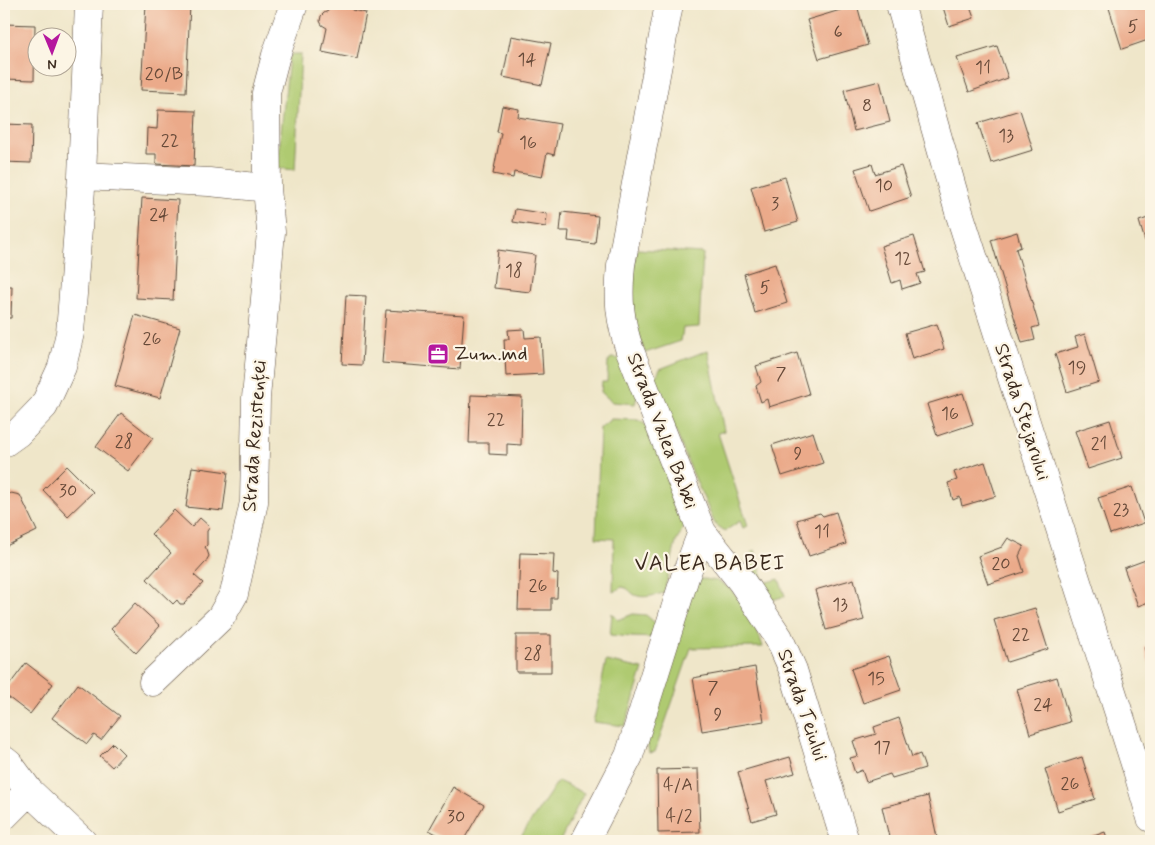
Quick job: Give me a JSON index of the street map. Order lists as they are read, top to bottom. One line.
{"streets":{"street":["Strada Stejarului","Strada Valea Babei","Strada Rezistenței","Strada Teiului"]},"crossings":[["Strada Valea Babei","Strada Teiului"]],"districts":["VALEA BABEI"],"places":{"office":["Zum.md"]},"house_numbers":["5","6","14","11","20/B","8","13","22","16","10","3","24","12","18","5","26","19","7","16","22","28","21","9","30","23","11","20","26","13","22","28","15","7","24","9","17","26","4/A","4/2","30"],"north":"bottom"}
